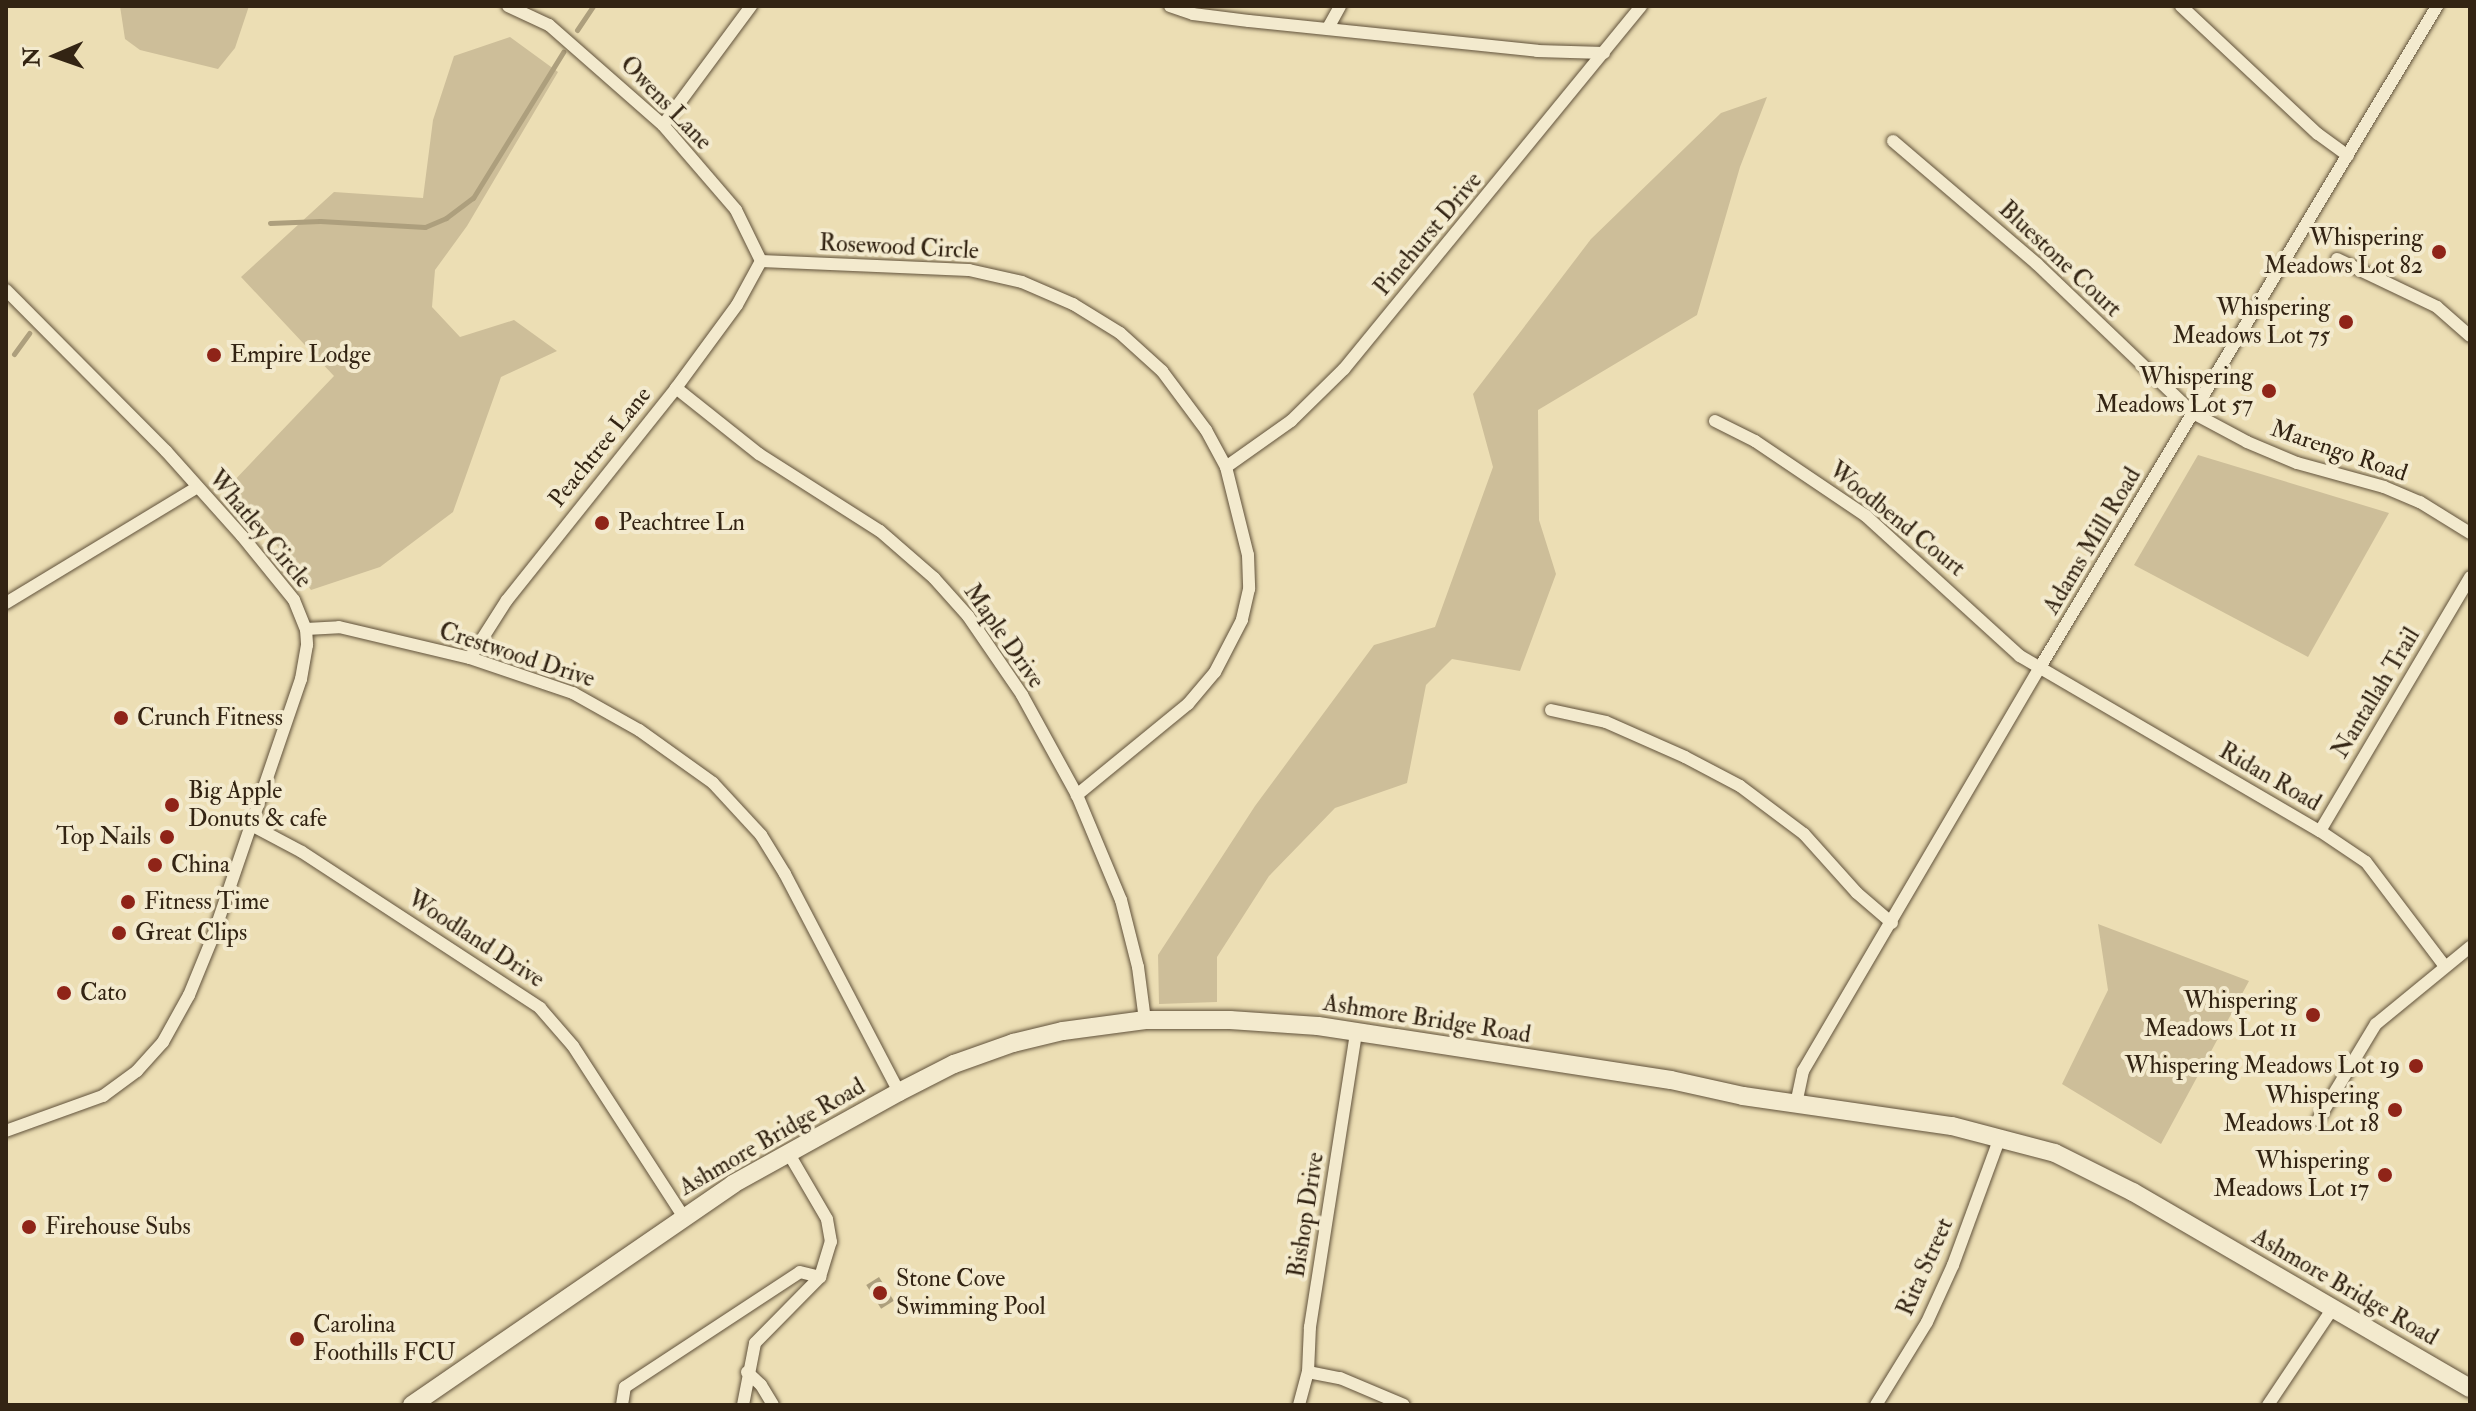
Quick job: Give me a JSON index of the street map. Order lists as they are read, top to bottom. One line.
{"streets":{"main road":["Ashmore Bridge Road"],"street":["Owens Lane","Pinehurst Drive","Rosewood Circle","Bluestone Court","Peachtree Lane","Marengo Road","Woodbend Court","Whatley Circle","Adams Mill Road","Maple Drive","Crestwood Drive","Nantallah Trail","Ridan Road","Woodland Drive","Bishop Drive","Rita Street"]},"crossings":[["Owens Lane","Rosewood Circle"],["Owens Lane","Peachtree Lane"],["Pinehurst Drive","Rosewood Circle"],["Rosewood Circle","Peachtree Lane"],["Rosewood Circle","Maple Drive"],["Bluestone Court","Marengo Road"],["Bluestone Court","Adams Mill Road"],["Peachtree Lane","Maple Drive"],["Peachtree Lane","Crestwood Drive"],["Marengo Road","Adams Mill Road"],["Woodbend Court","Adams Mill Road"],["Woodbend Court","Ridan Road"],["Whatley Circle","Crestwood Drive"],["Whatley Circle","Woodland Drive"],["Adams Mill Road","Ridan Road"],["Adams Mill Road","Ashmore Bridge Road"],["Maple Drive","Ashmore Bridge Road"],["Crestwood Drive","Ashmore Bridge Road"],["Nantallah Trail","Ridan Road"],["Woodland Drive","Ashmore Bridge Road"],["Ashmore Bridge Road","Bishop Drive"],["Ashmore Bridge Road","Rita Street"]],"places":["Whispering Meadows Lot 82","Whispering Meadows Lot 75","Empire Lodge","Whispering Meadows Lot 57","Peachtree Ln","Crunch Fitness","Big Apple Donuts & cafe","Top Nails","China","Fitness Time","Great Clips","Cato","Whispering Meadows Lot 11","Whispering Meadows Lot 19","Whispering Meadows Lot 18","Whispering Meadows Lot 17","Firehouse Subs","Stone Cove Swimming Pool","Carolina Foothills FCU"],"north":"left"}
